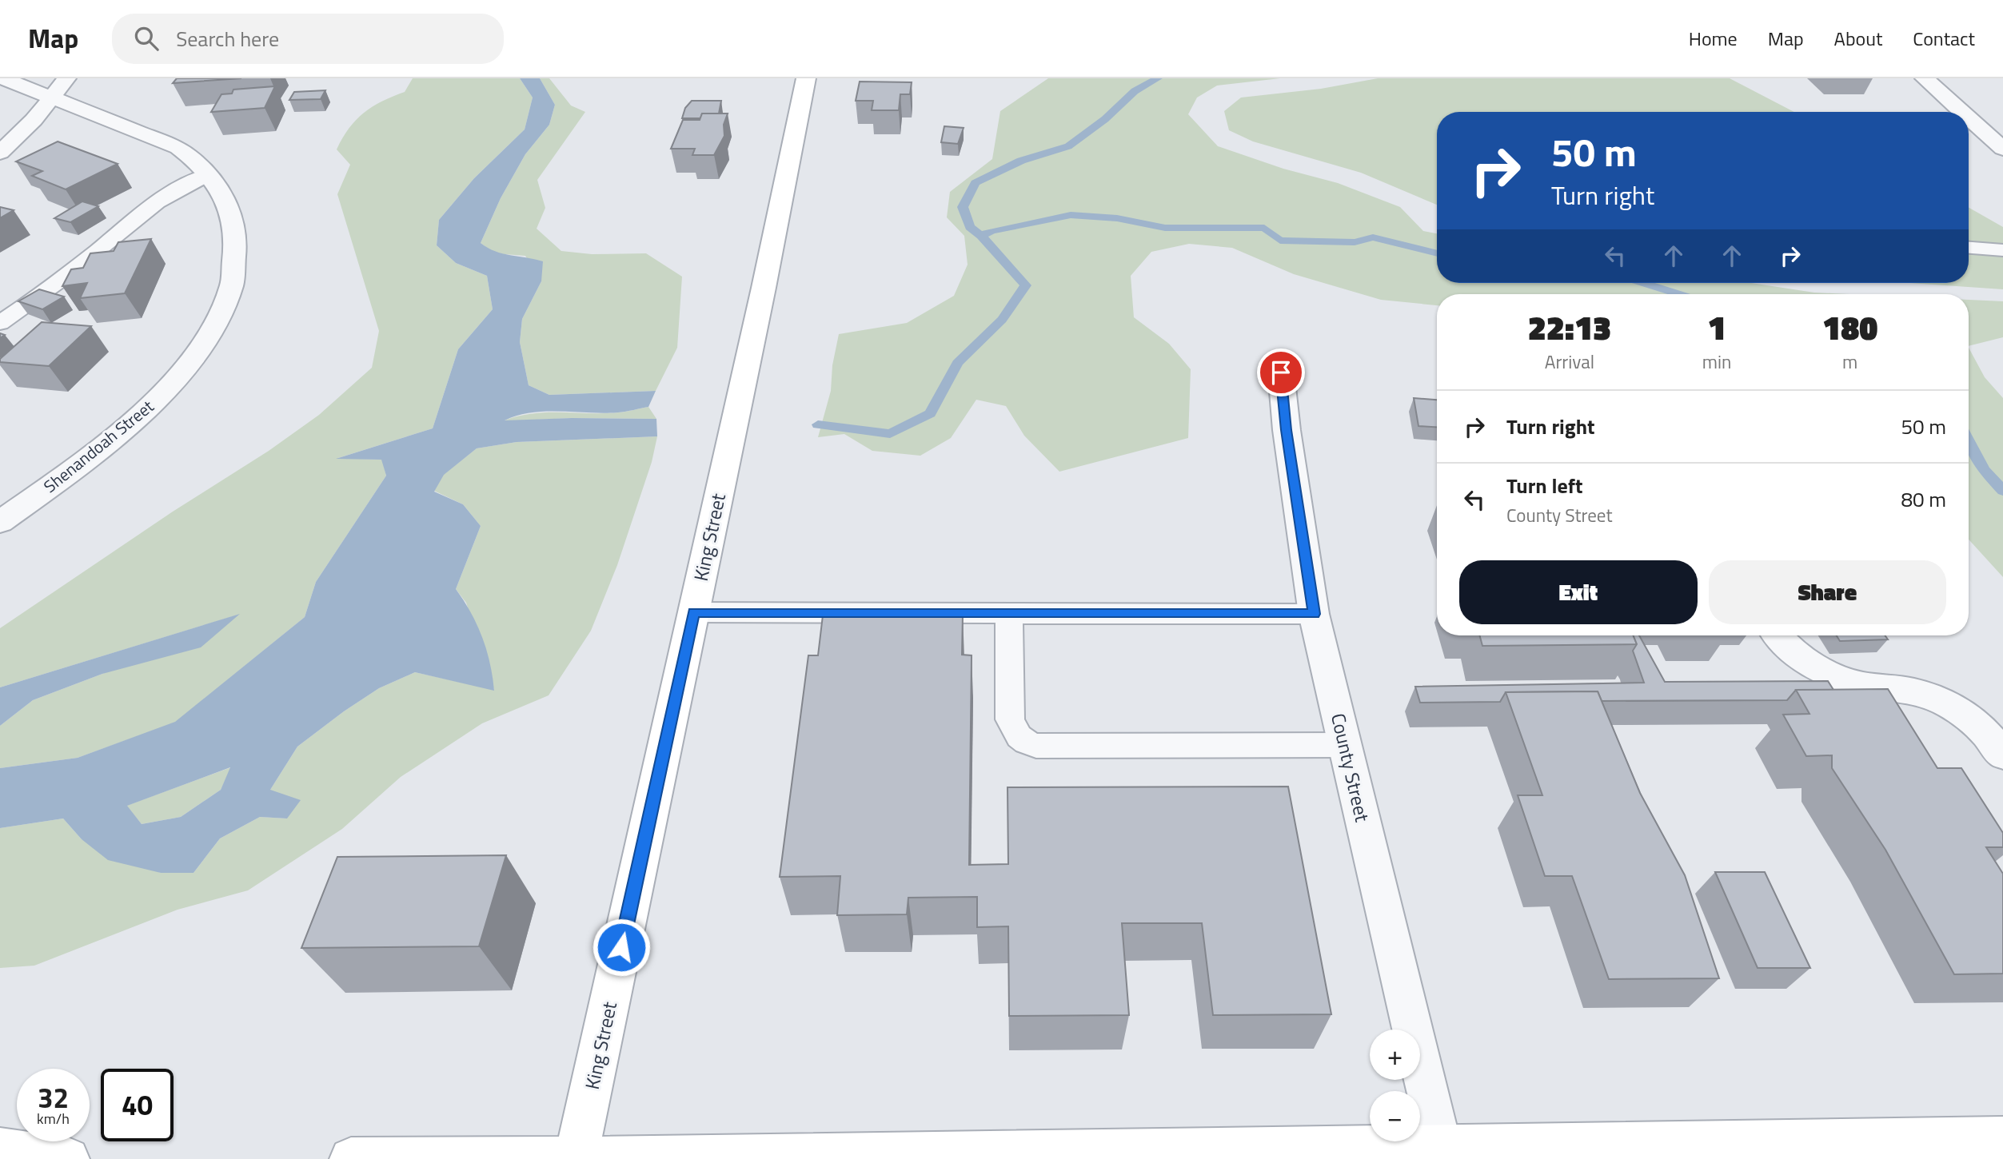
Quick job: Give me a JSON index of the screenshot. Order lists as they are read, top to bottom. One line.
{"streets":{"street":["Shenandoah Street","King Street","County Street"]},"page":{"header":"Map","search":"Search here","nav":["Home","Map","About","Contact"],"turn":["50 m","Turn right"],"eta":["22:13","Arrival","1","min","180","m"],"list":[{"name":"Turn right","value":"50 m"},{"name":"Turn left","note":"County Street","value":"80 m"}],"buttons":["Exit","Share"],"map_buttons":["+","−"],"speed":"32 km/h","limit":"40"}}
